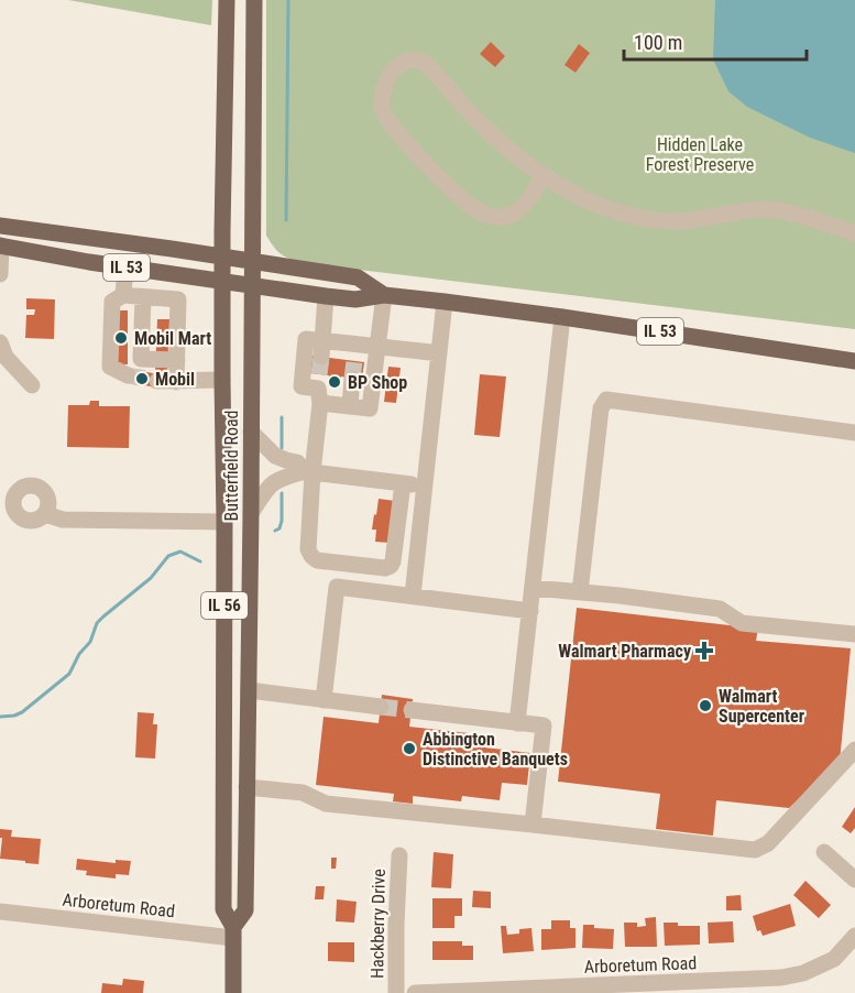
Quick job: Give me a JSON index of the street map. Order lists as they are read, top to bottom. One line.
{"streets":{"main road":["IL 53","Butterfield Road","IL 56"],"street":["Arboretum Road","Hackberry Drive"]},"crossings":[["IL 53","Butterfield Road"],["Butterfield Road","Arboretum Road"]],"parks":["Hidden Lake Forest Preserve"],"places":{"other":["Mobil Mart","Mobil","BP Shop","Walmart Supercenter","Abbington Distinctive Banquets"],"health":["Walmart Pharmacy"]},"scale_bar":"100 m"}
